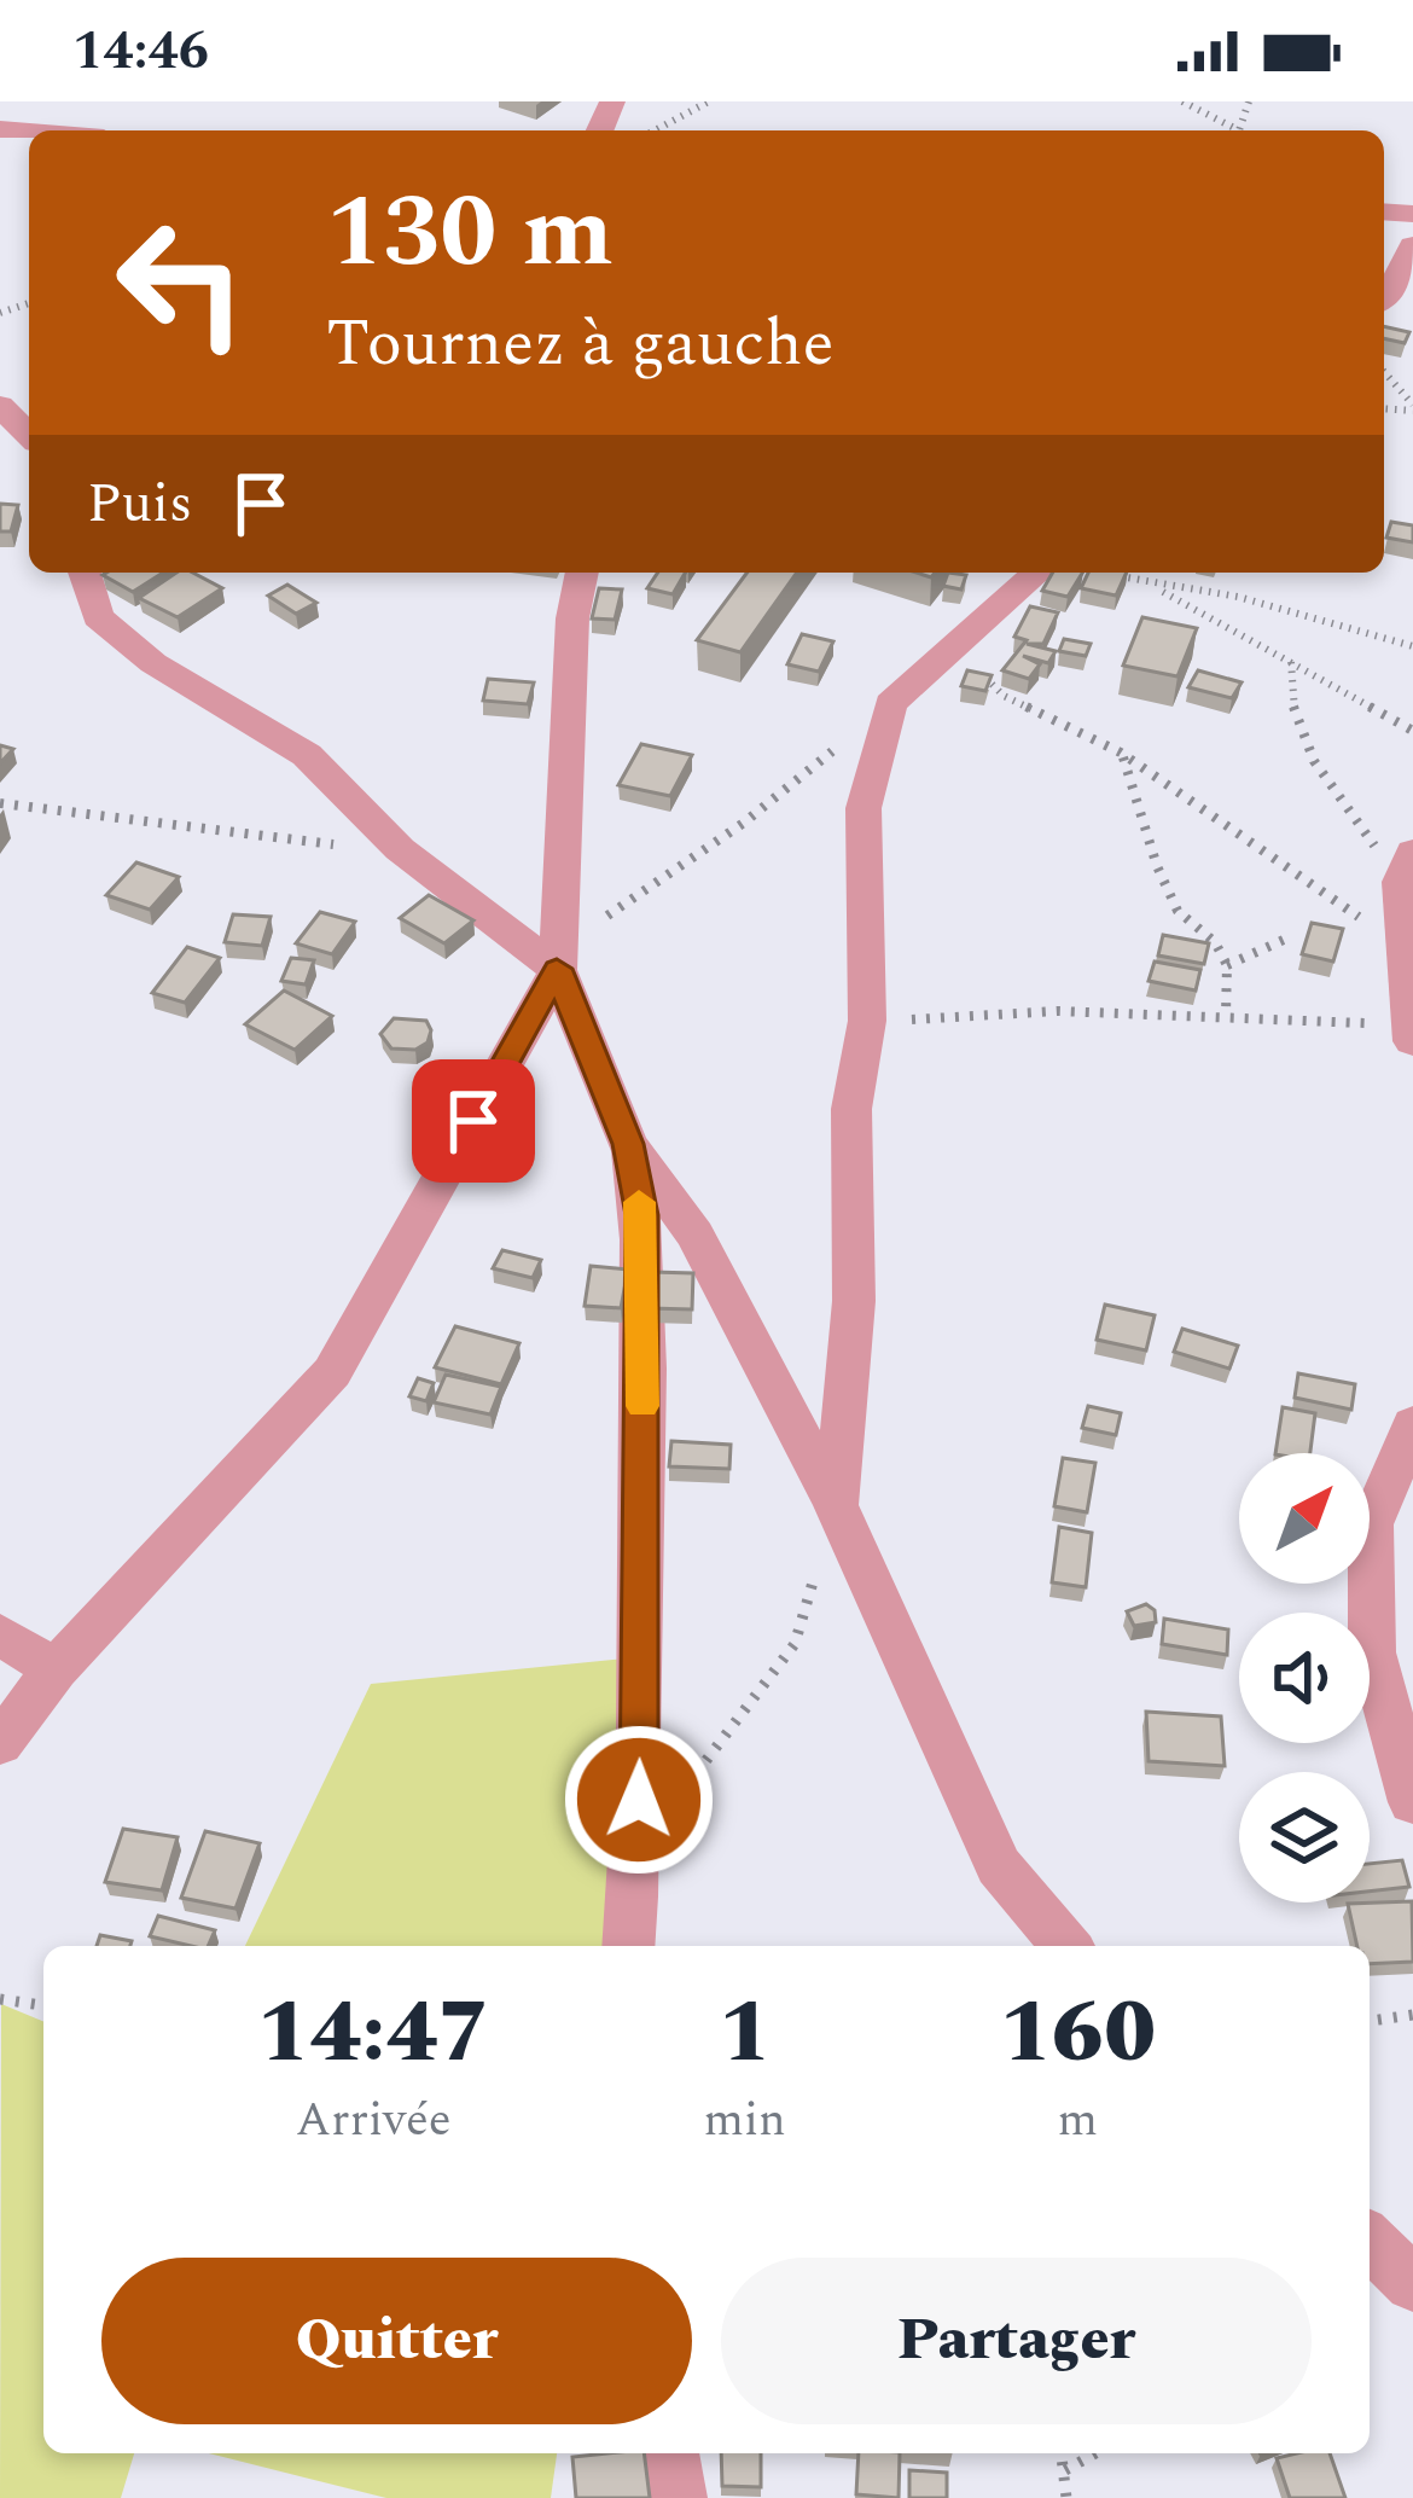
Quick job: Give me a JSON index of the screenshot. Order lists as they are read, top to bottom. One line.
{"north":"top right","page":{"status":"14:46","turn":["130 m","Tournez à gauche"],"then":"Puis","eta":["14:47","Arrivée","1","min","160","m"],"buttons":["Quitter","Partager"]}}
